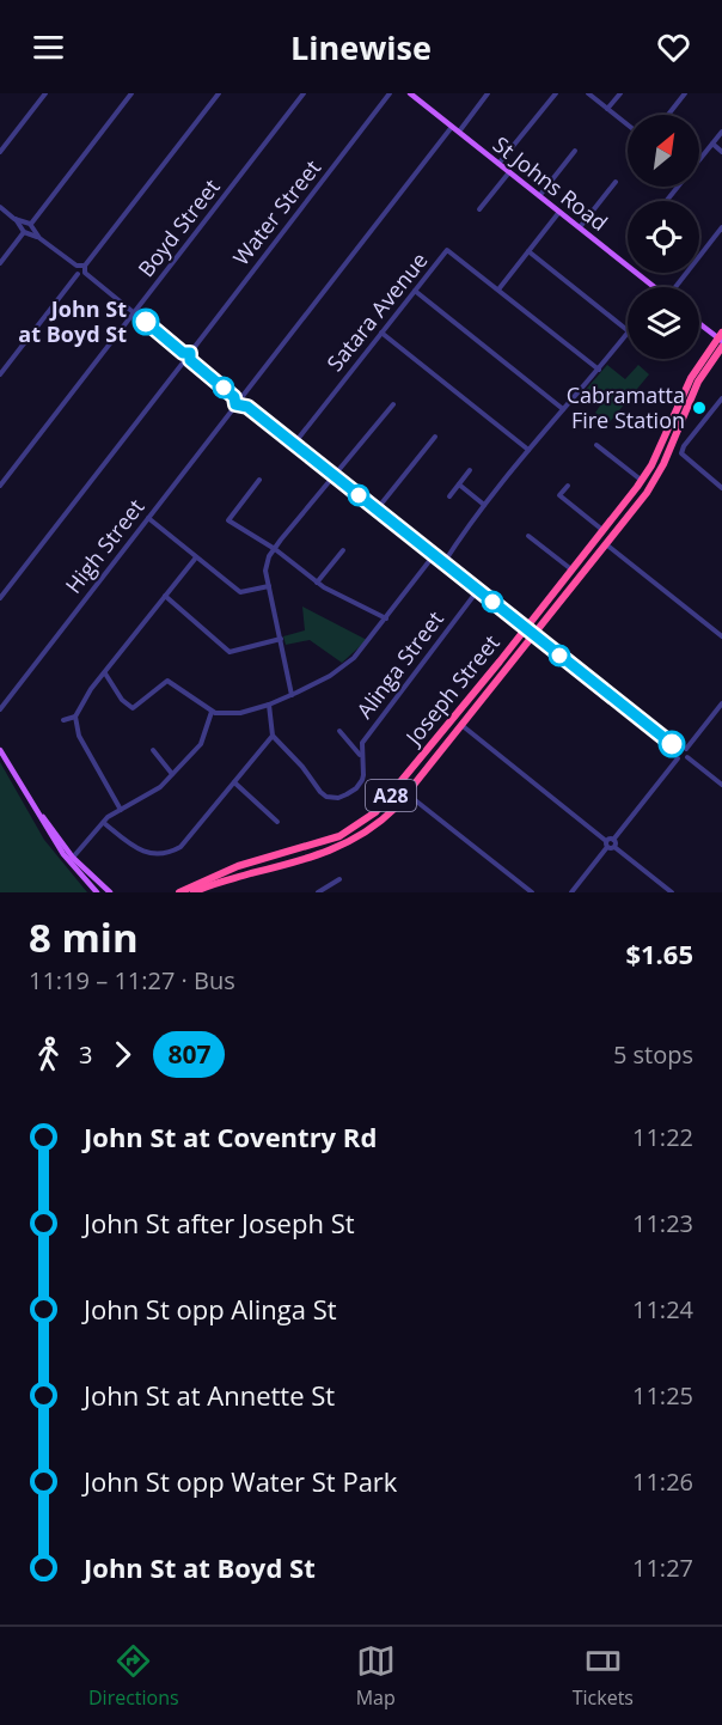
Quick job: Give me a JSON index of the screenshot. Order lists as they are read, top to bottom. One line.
{"streets":{"highway":["Joseph Street","A28"],"main road":["St Johns Road"],"street":["Water Street","Boyd Street","Satara Avenue","High Street","Alinga Street"]},"places":["John St at Boyd St","Cabramatta Fire Station"],"lines":["bus line 807"],"north":"top right","page":{"header":"Linewise","heading":["8 min","11:19 – 11:27 · Bus","$1.65"],"legs":["3","807","5 stops"],"list":[{"name":"John St at Coventry Rd","value":"11:22"},{"name":"John St after Joseph St","value":"11:23"},{"name":"John St opp Alinga St","value":"11:24"},{"name":"John St at Annette St","value":"11:25"},{"name":"John St opp Water St Park","value":"11:26"},{"name":"John St at Boyd St","value":"11:27"}],"tabs":["Directions","Map","Tickets"]}}
